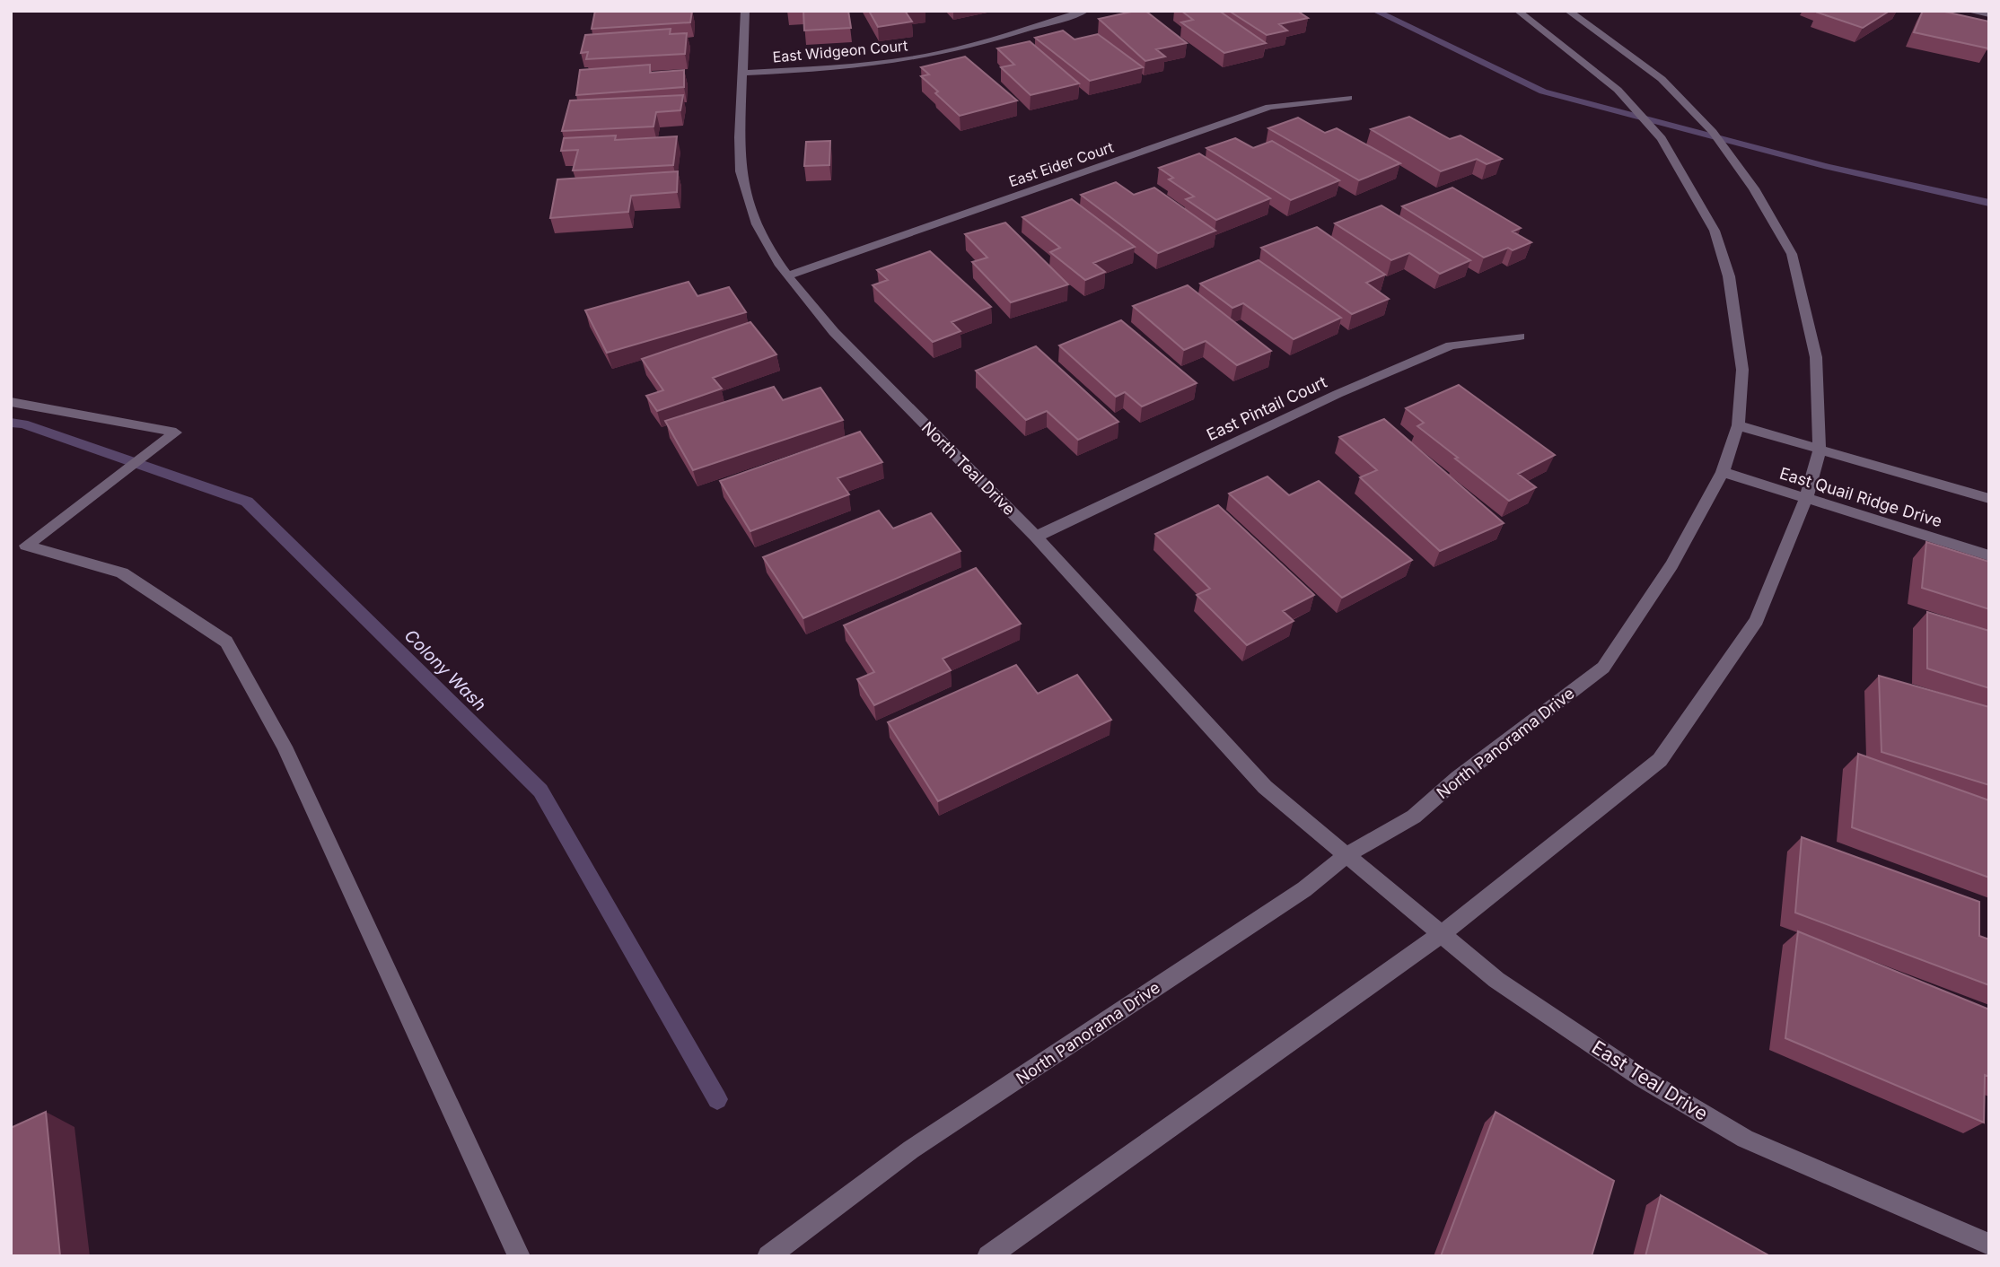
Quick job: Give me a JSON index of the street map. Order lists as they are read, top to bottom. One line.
{"streets":{"street":["East Widgeon Court","East Eider Court","East Pintail Court","North Teal Drive","East Quail Ridge Drive","North Panorama Drive","East Teal Drive"]},"crossings":[["East Widgeon Court","North Teal Drive"],["East Eider Court","North Teal Drive"],["East Pintail Court","North Teal Drive"],["North Teal Drive","North Panorama Drive"],["North Teal Drive","East Teal Drive"],["East Quail Ridge Drive","North Panorama Drive"],["North Panorama Drive","East Teal Drive"]],"water":["Colony Wash"]}
